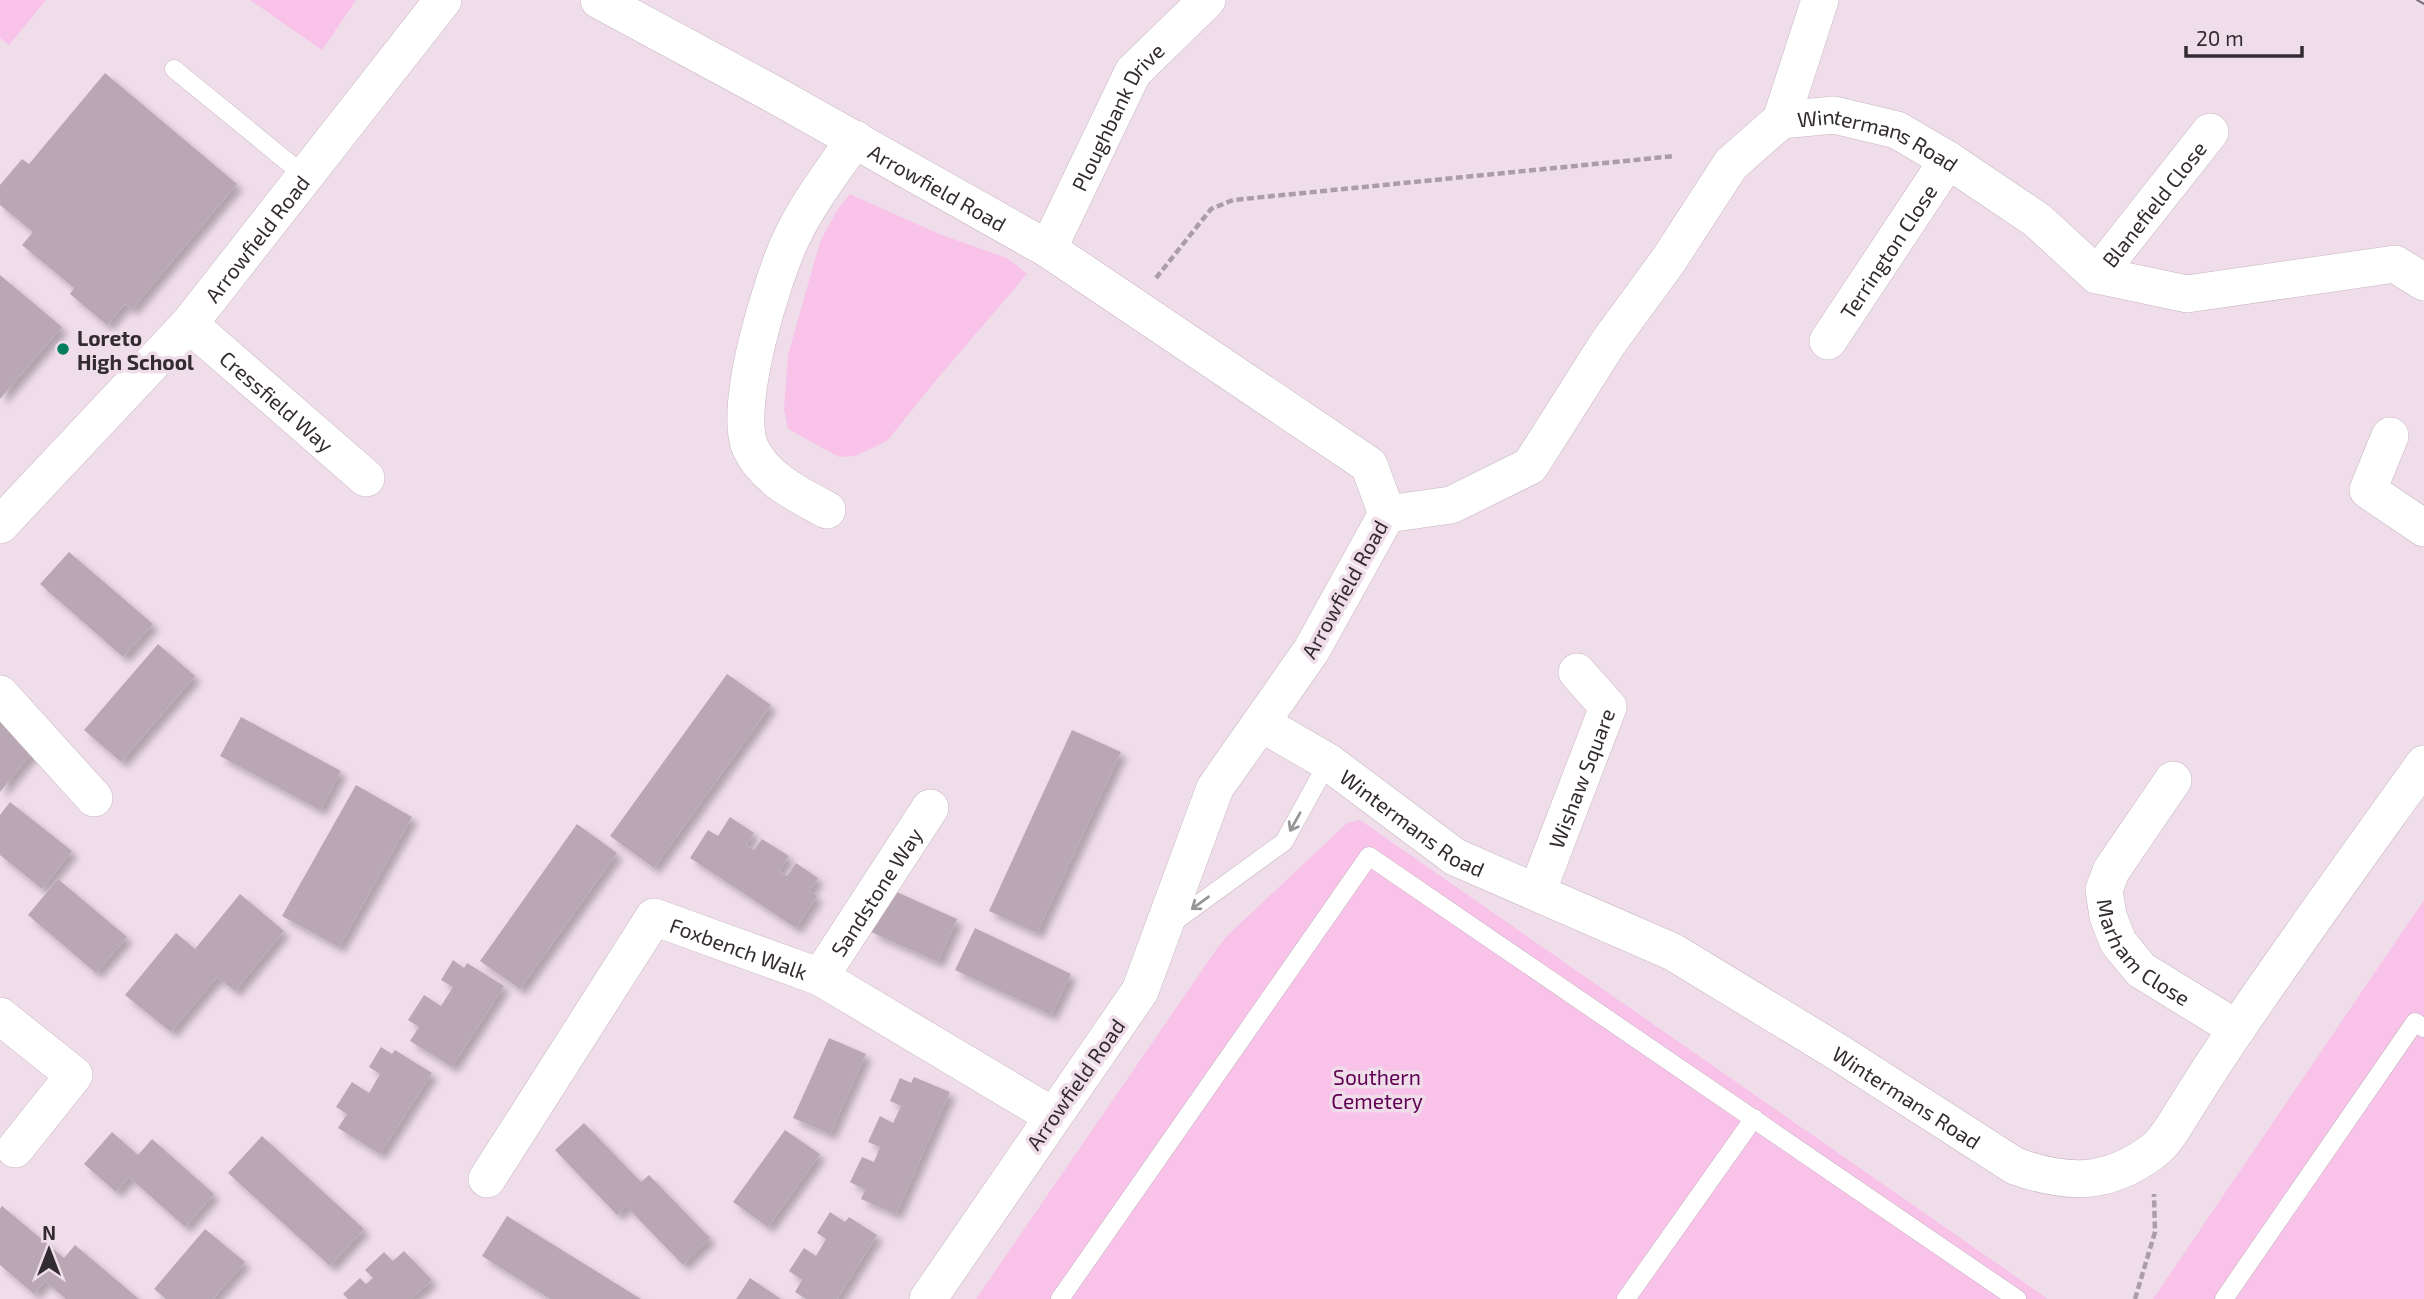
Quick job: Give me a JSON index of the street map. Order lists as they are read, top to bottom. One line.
{"streets":{"street":["Ploughbank Drive","Wintermans Road","Arrowfield Road","Blanefield Close","Terrington Close","Cressfield Way","Wishaw Square","Sandstone Way","Marham Close","Foxbench Walk"]},"crossings":[["Ploughbank Drive","Arrowfield Road"],["Wintermans Road","Arrowfield Road"],["Wintermans Road","Blanefield Close"],["Wintermans Road","Terrington Close"],["Wintermans Road","Wishaw Square"],["Wintermans Road","Marham Close"],["Arrowfield Road","Cressfield Way"],["Arrowfield Road","Foxbench Walk"],["Sandstone Way","Foxbench Walk"]],"parks":["Southern Cemetery"],"places":["Loreto High School"],"scale_bar":"20 m","north":"top"}
